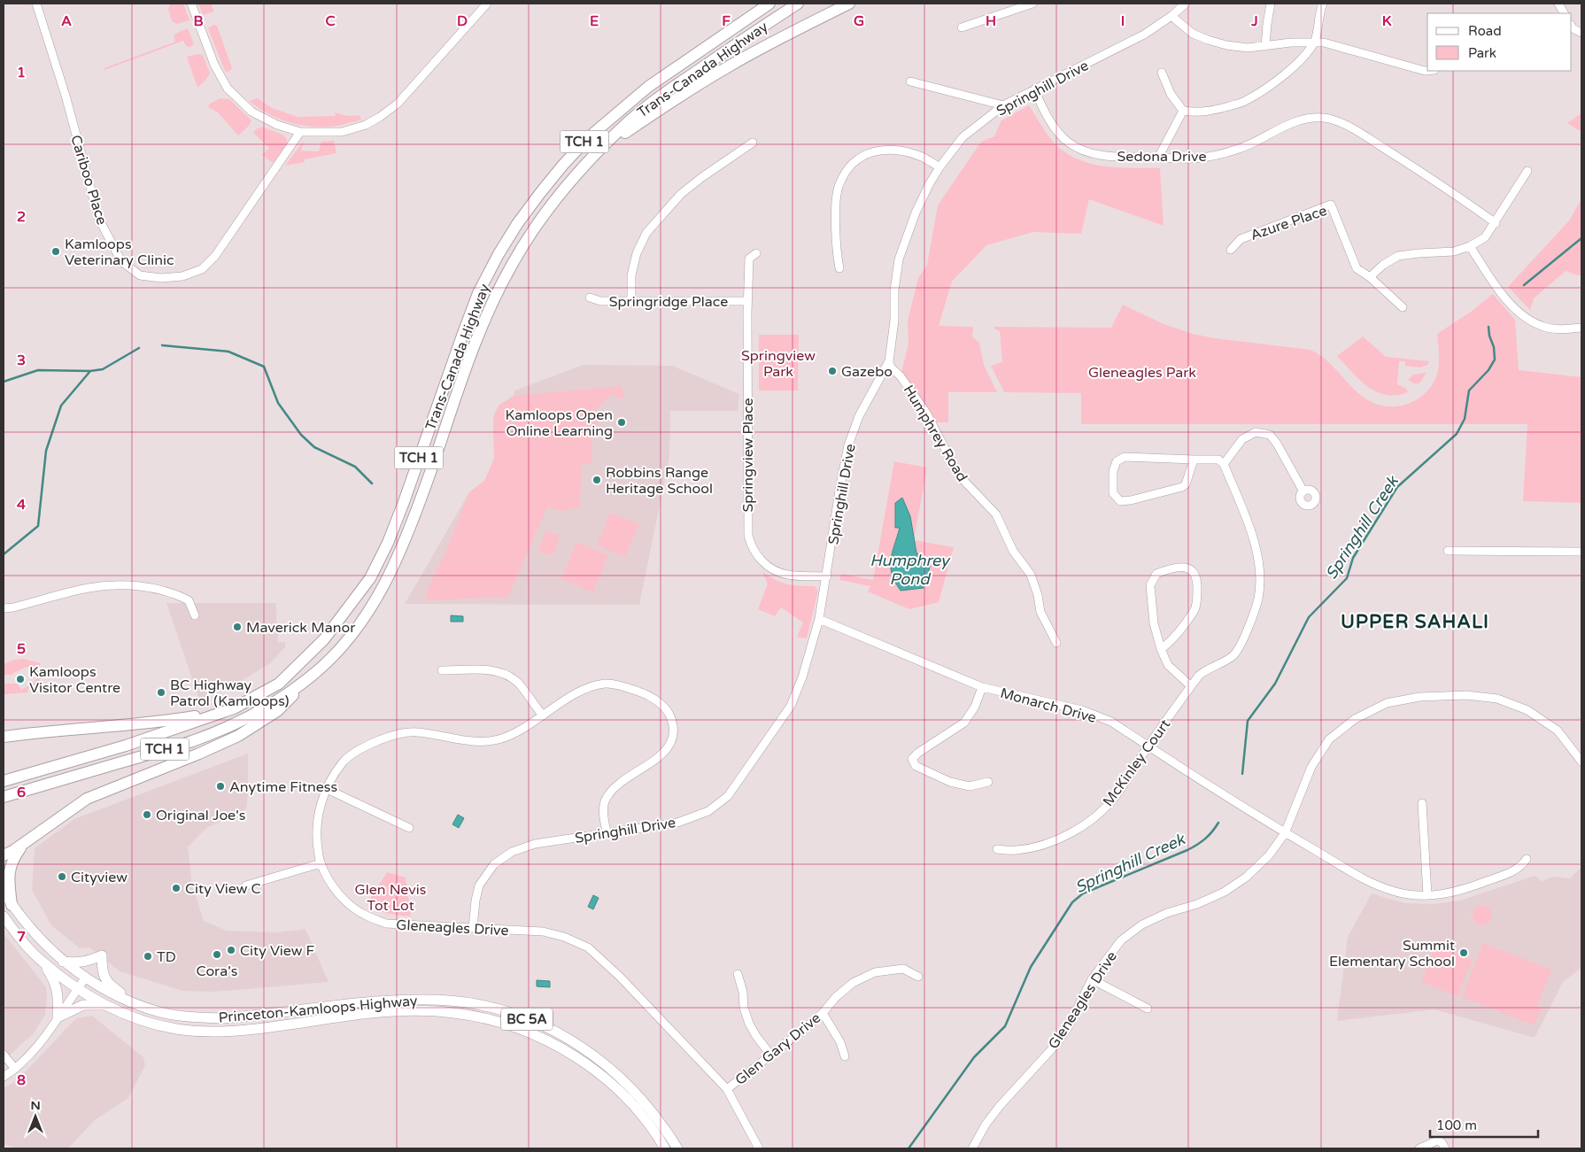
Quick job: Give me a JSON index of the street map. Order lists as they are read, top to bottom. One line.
{"streets":{"highway":["Trans-Canada Highway","TCH 1"],"main road":["Princeton-Kamloops Highway","BC 5A"],"street":["Springhill Drive","Sedona Drive","Cariboo Place","Azure Place","Springridge Place","Humphrey Road","Springview Place","Monarch Drive","McKinley Court","Gleneagles Drive","Glen Gary Drive"]},"crossings":[["Springhill Drive","Sedona Drive"],["Springhill Drive","Humphrey Road"],["Springhill Drive","Springview Place"],["Springhill Drive","Monarch Drive"],["Springhill Drive","Gleneagles Drive"],["Springridge Place","Springview Place"],["Monarch Drive","McKinley Court"],["Monarch Drive","Gleneagles Drive"],["Gleneagles Drive","Glen Gary Drive"]],"districts":["UPPER SAHALI"],"water":["Springhill Creek","Humphrey Pond"],"parks":["Springview Park","Gleneagles Park","Glen Nevis Tot Lot"],"places":["Kamloops Veterinary Clinic","Gazebo","Kamloops Open Online Learning","Robbins Range Heritage School","Maverick Manor","Kamloops Visitor Centre","BC Highway Patrol (Kamloops)","Anytime Fitness","Original Joe's","Cityview","City View C","City View F","Summit Elementary School","Cora's","TD"],"legend":["Road","Park"],"scale_bar":"100 m","north":"top","grid":{"columns":["A","B","C","D","E","F","G","H","I","J","K"],"rows":["1","2","3","4","5","6","7","8"]}}
